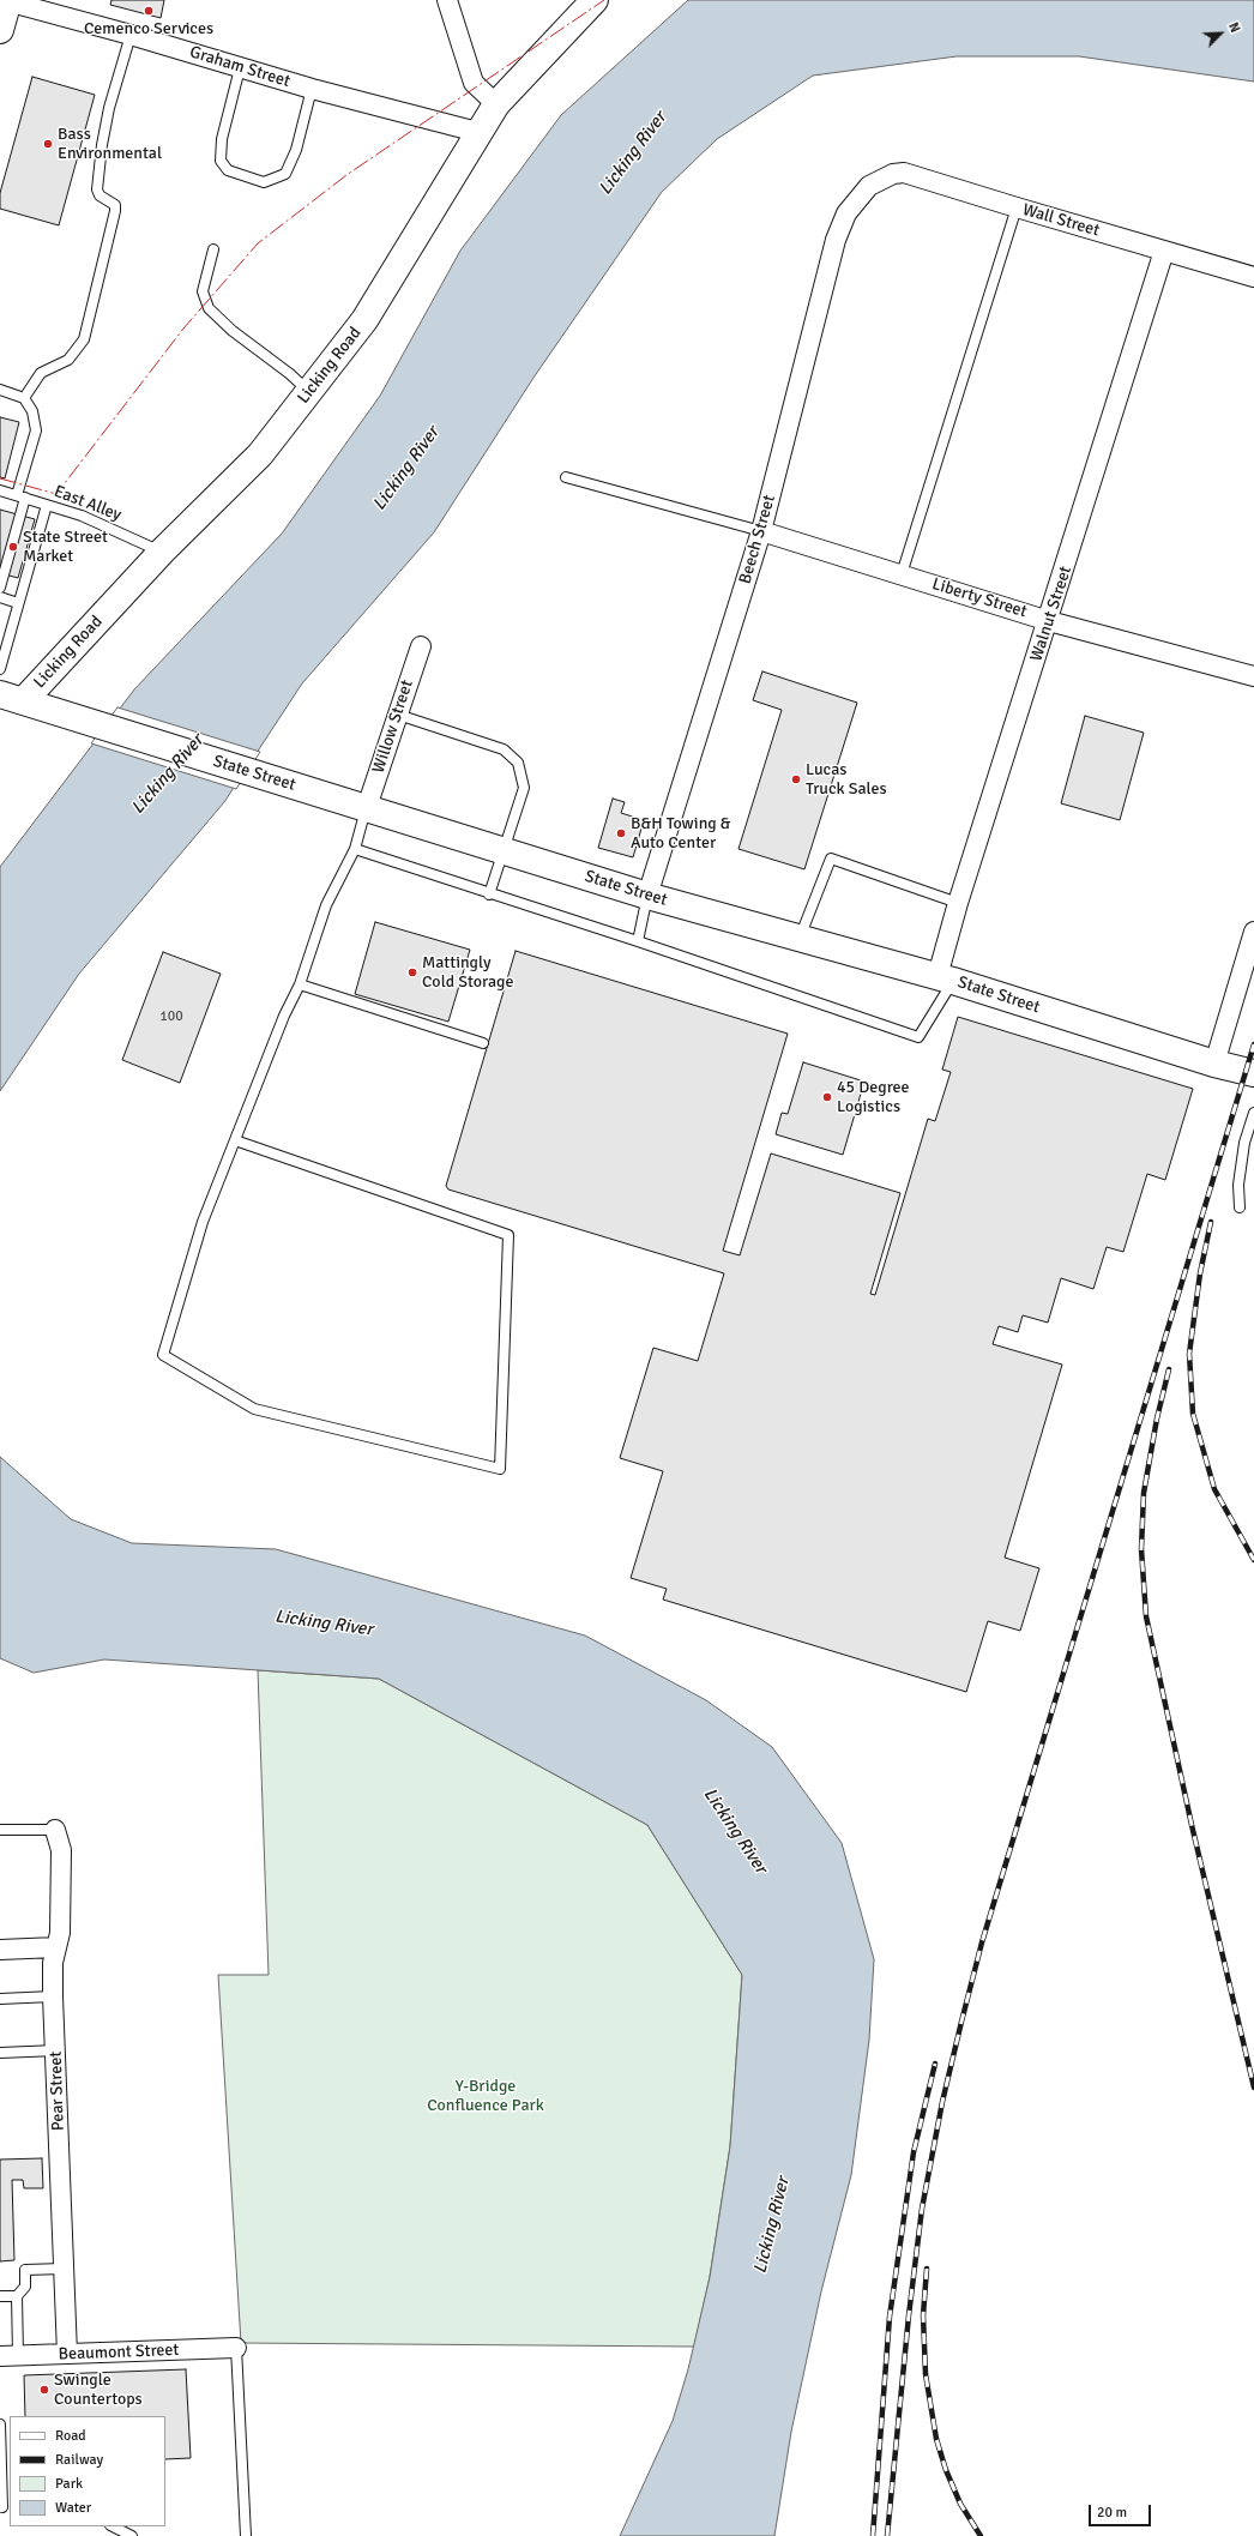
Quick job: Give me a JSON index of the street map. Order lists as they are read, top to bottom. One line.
{"streets":{"main road":["Licking Road","State Street"],"street":["Graham Street","Wall Street","Beech Street","Liberty Street","Walnut Street","Willow Street","Pear Street","Beaumont Street"],"lane":["East Alley"]},"crossings":[["Graham Street","Licking Road"],["Wall Street","Beech Street"],["Wall Street","Walnut Street"],["Licking Road","East Alley"],["Licking Road","State Street"],["Beech Street","Liberty Street"],["Beech Street","State Street"],["Liberty Street","Walnut Street"],["Walnut Street","State Street"],["Willow Street","State Street"],["Pear Street","Beaumont Street"]],"water":["Licking River"],"parks":["Y-Bridge Confluence Park"],"places":["Cemenco Services","Bass Environmental","State Street Market","Lucas Truck Sales","B&H Towing & Auto Center","Mattingly Cold Storage","45 Degree Logistics","Swingle Countertops"],"house_numbers":["100"],"legend":["Road","Railway","Park","Water"],"scale_bar":"20 m","north":"top right"}
